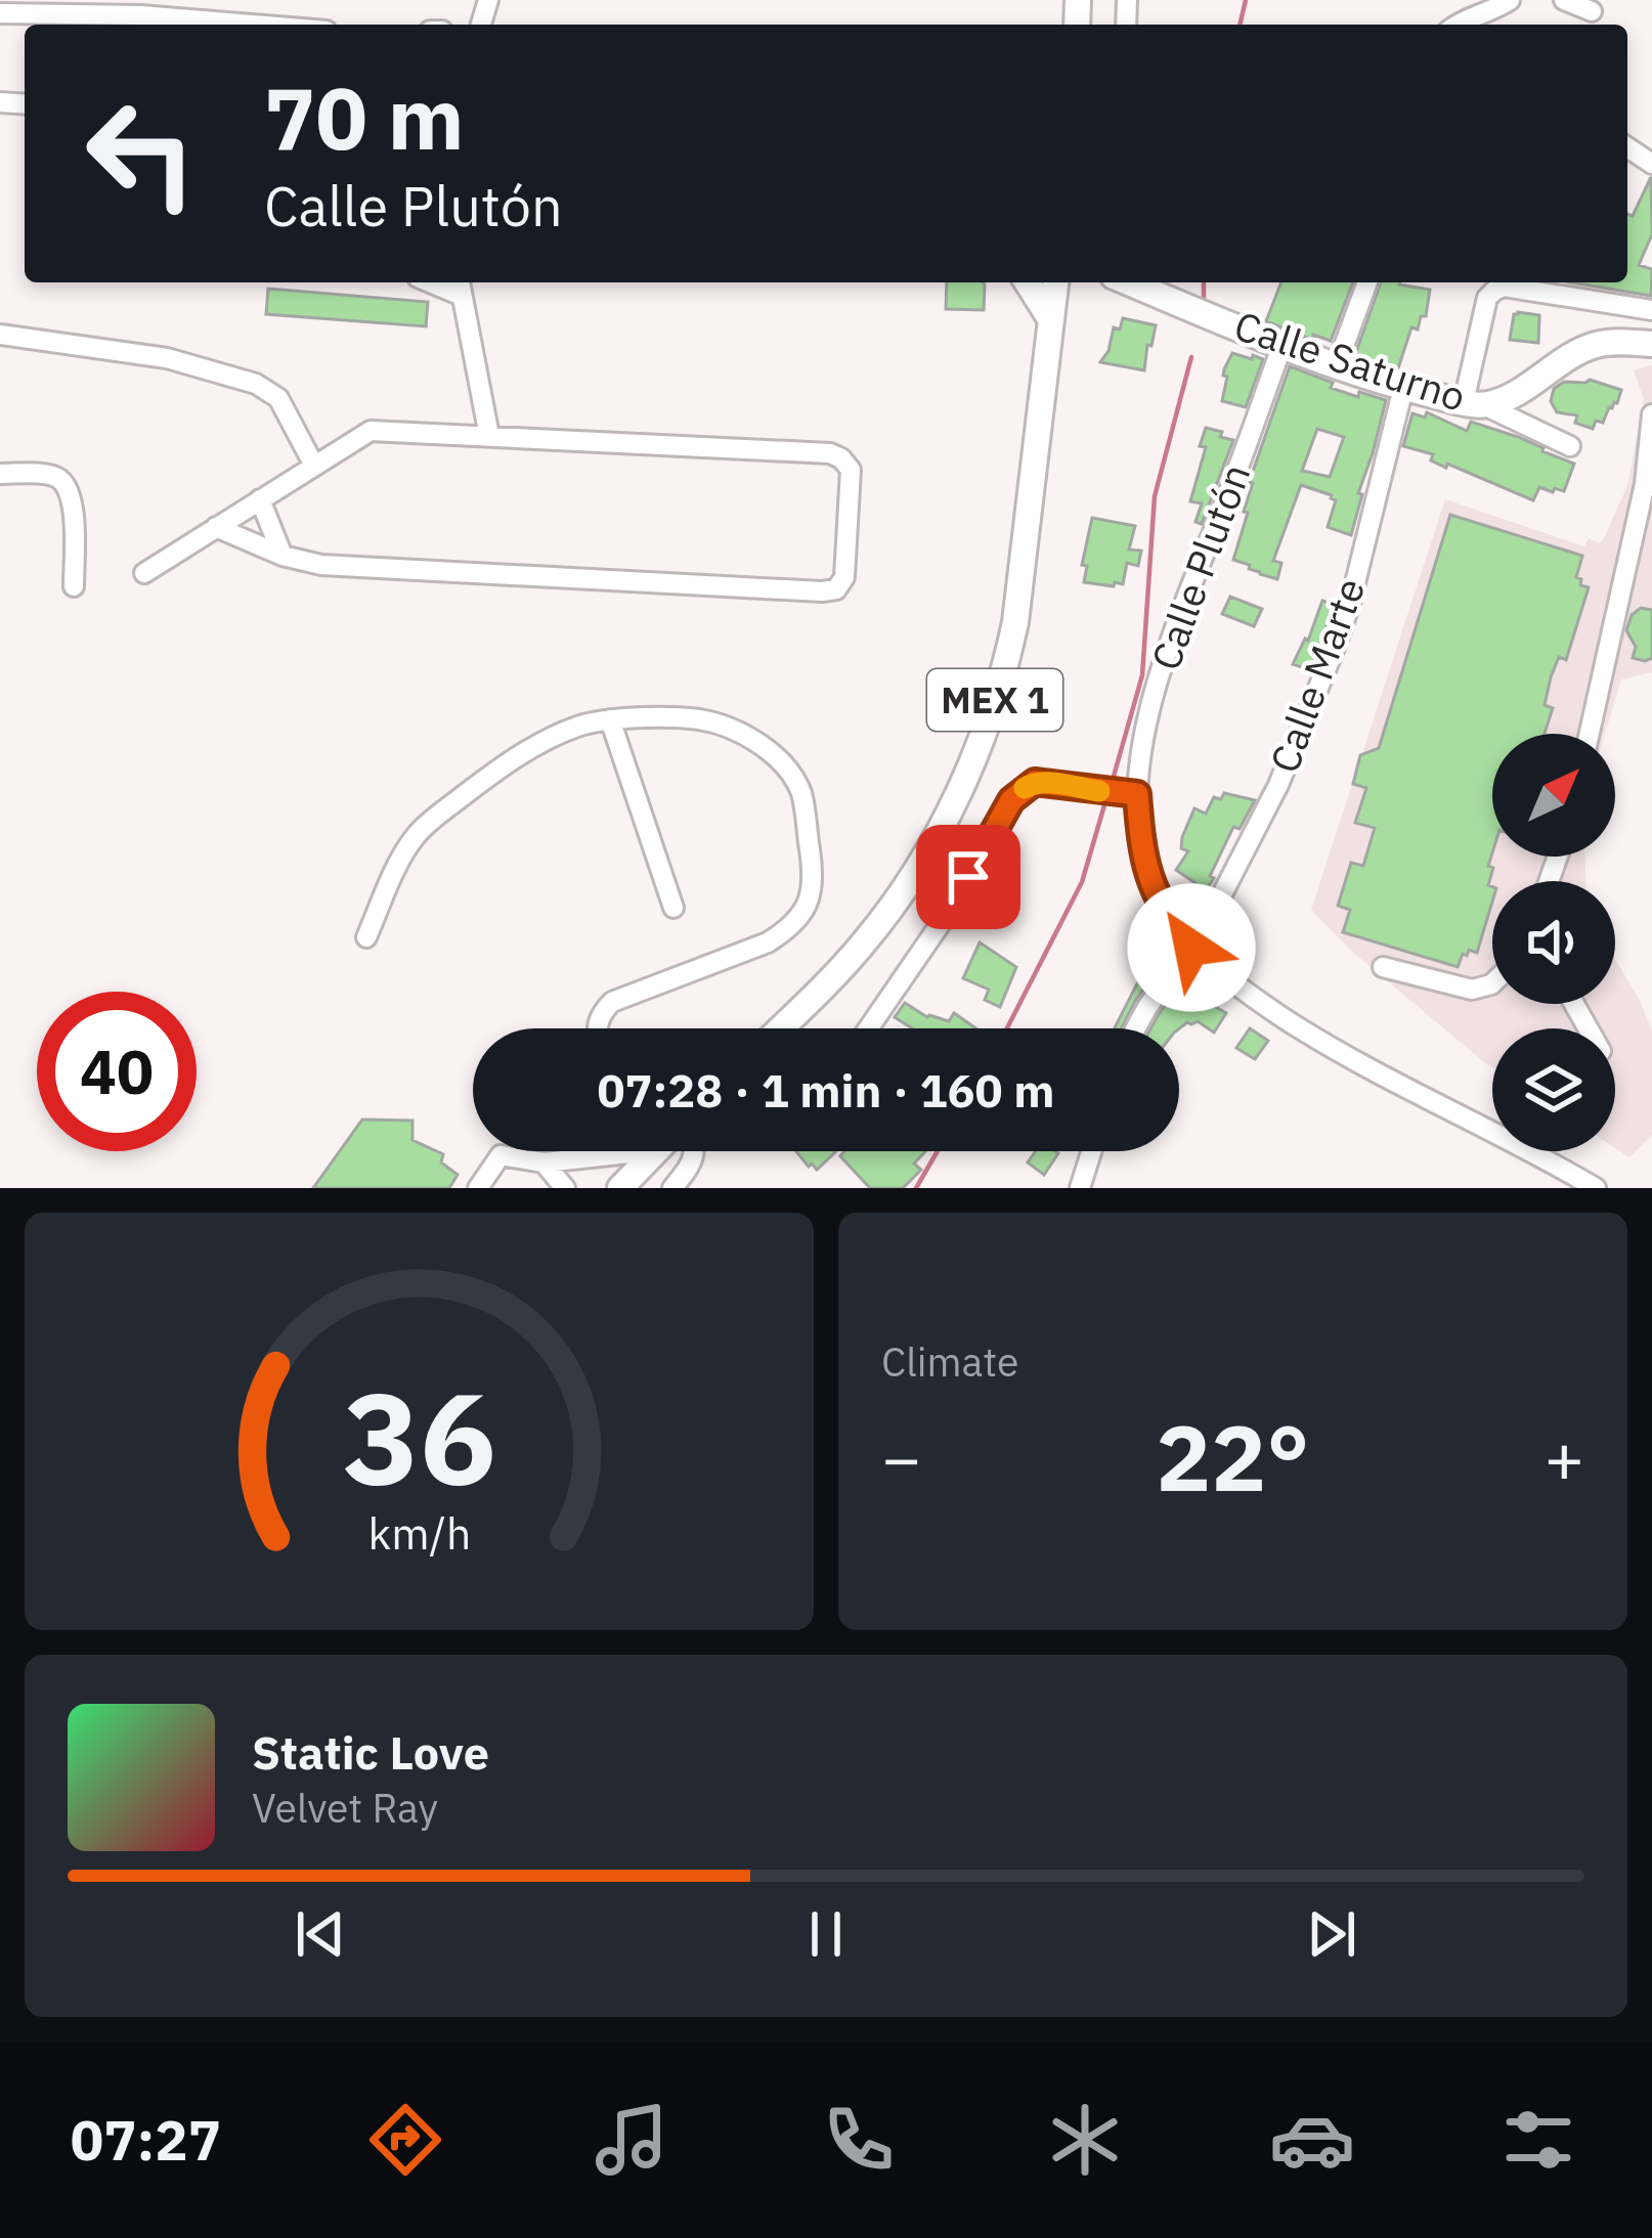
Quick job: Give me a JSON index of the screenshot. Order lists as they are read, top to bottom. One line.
{"streets":{"main road":["Calle Saturno","MEX 1"],"street":["Calle Plutón","Calle Marte"]},"crossings":[["Calle Saturno","Calle Plutón"],["Calle Saturno","Calle Marte"],["Calle Plutón","Calle Marte"]],"north":"top right","page":{"turn":["70 m","Calle Plutón"],"limit":"40","trip":"07:28 · 1 min · 160 m","tile":"Climate","heat":["−","22°","+"],"song":["Static Love","Velvet Ray"],"tabs":"07:27","gauge":["36","km/h"]}}
